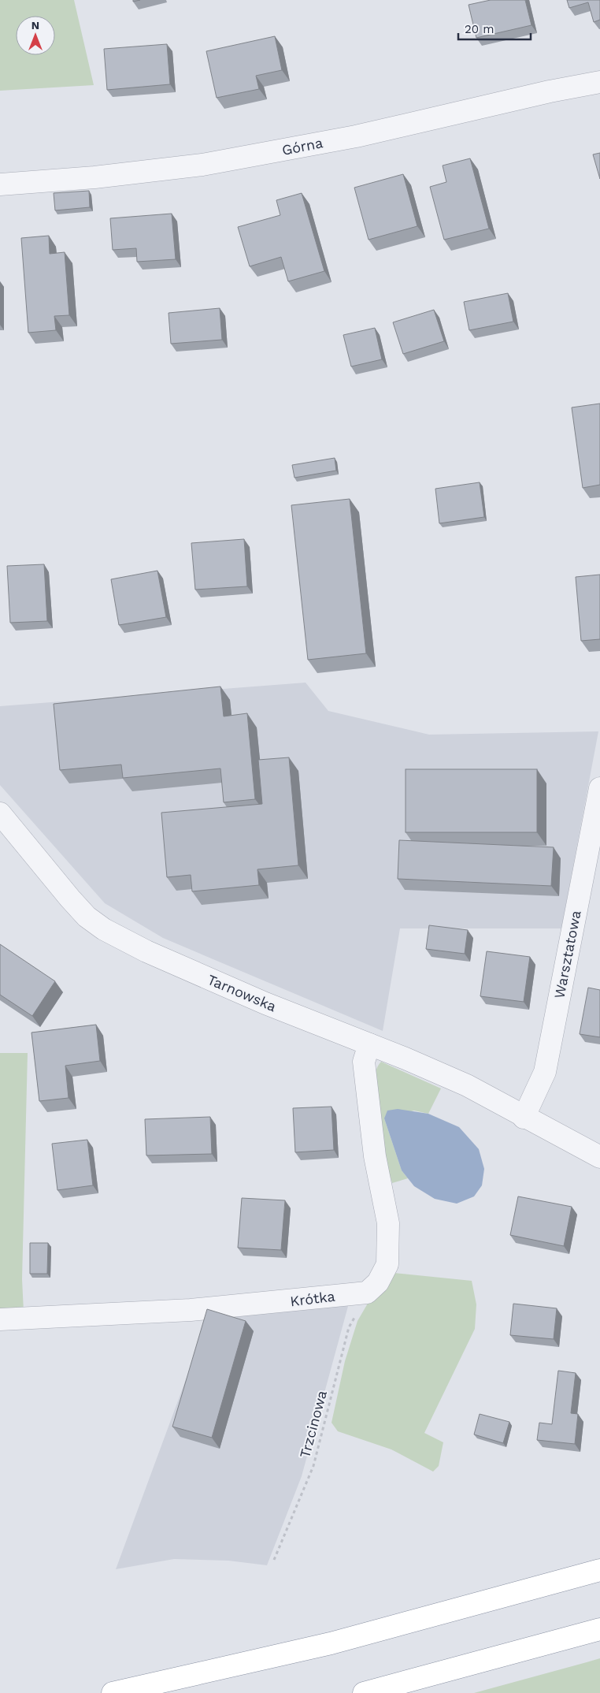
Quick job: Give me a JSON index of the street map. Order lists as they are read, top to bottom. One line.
{"streets":{"street":["Górna","Warsztatowa","Tarnowska","Krótka"],"path":["Trzcinowa"]},"crossings":[["Warsztatowa","Tarnowska"],["Krótka","Trzcinowa"]],"scale_bar":"20 m","north":"top"}
